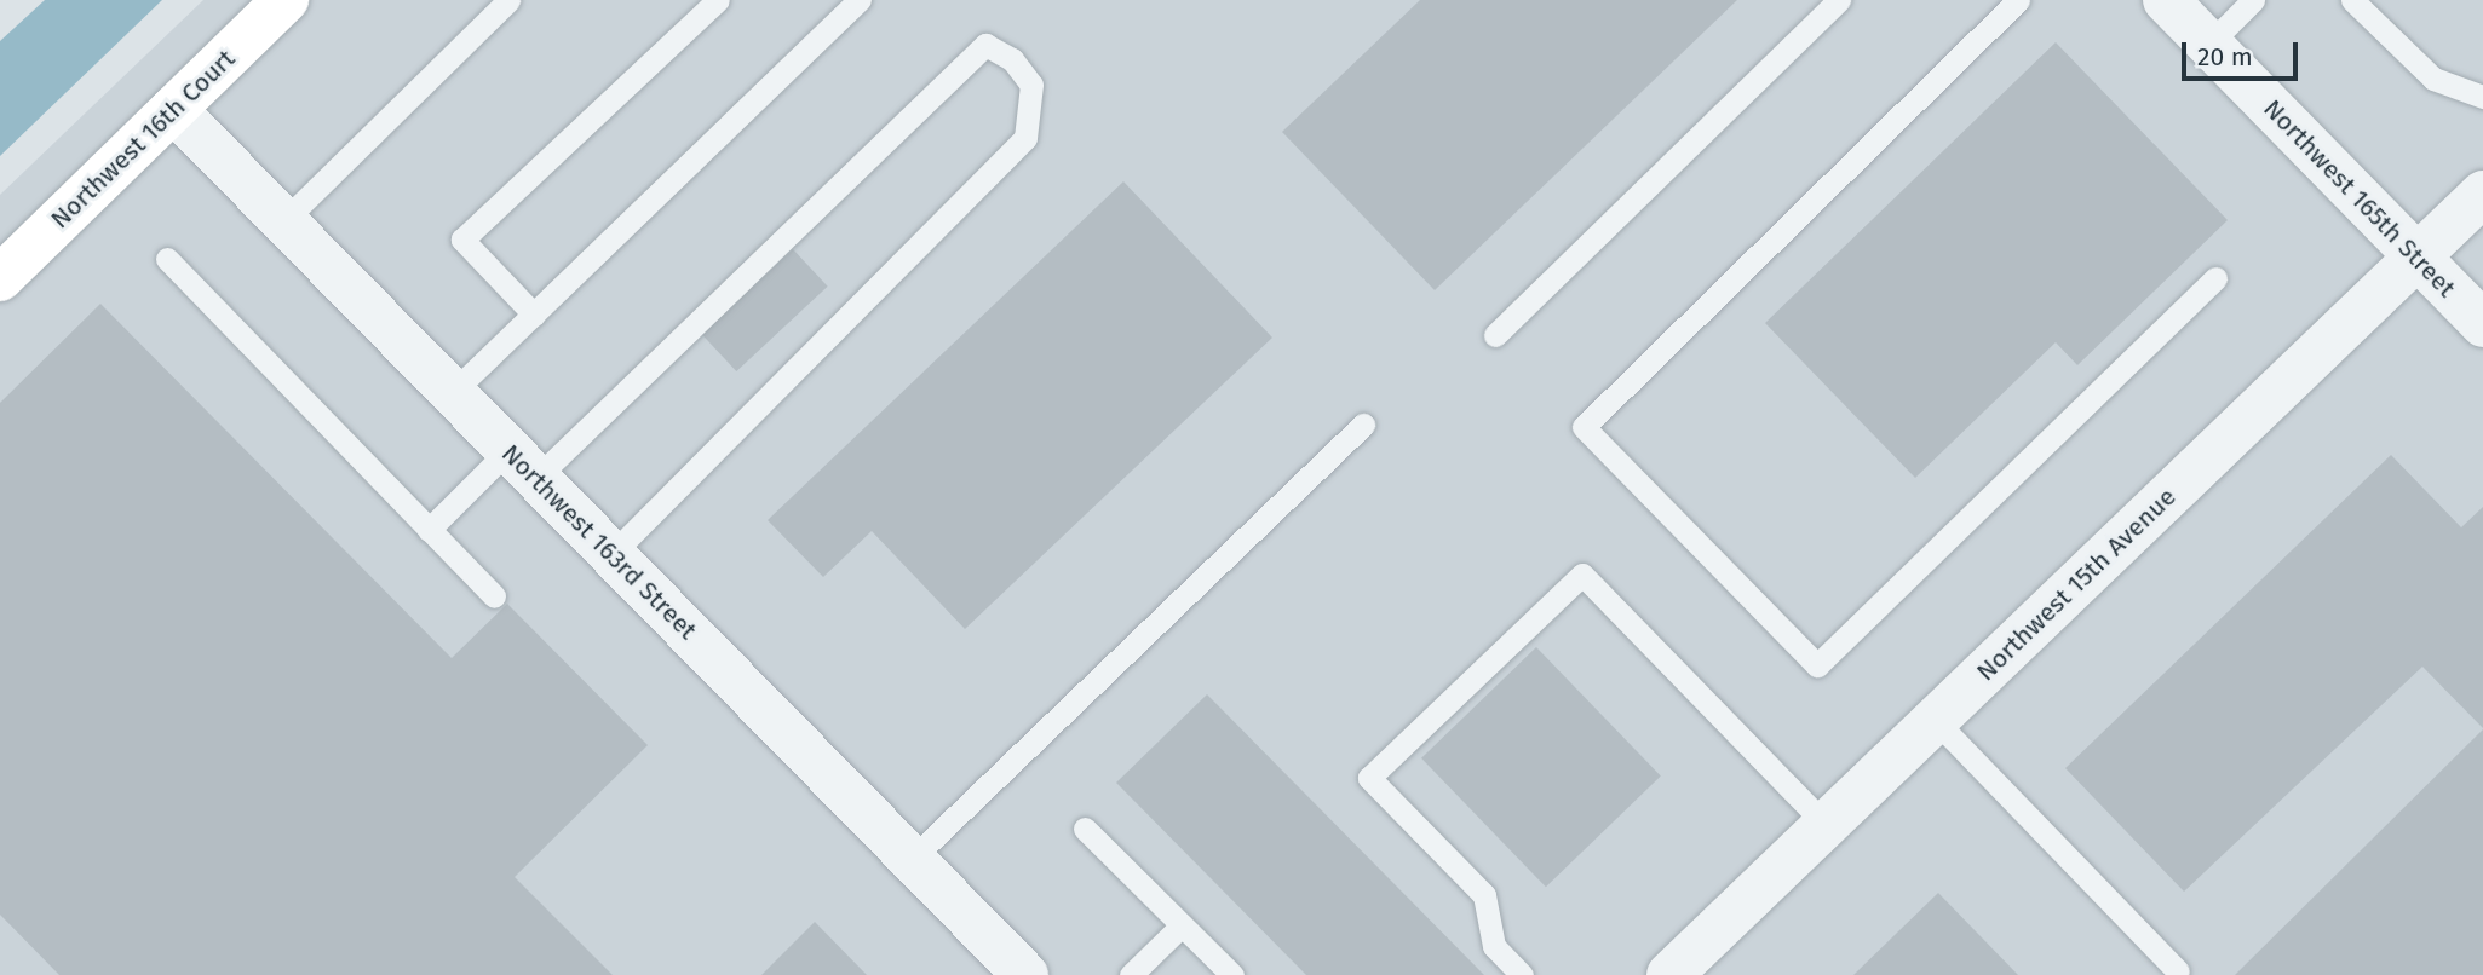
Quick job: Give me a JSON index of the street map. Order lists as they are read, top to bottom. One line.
{"streets":{"street":["Northwest 16th Court","Northwest 165th Street","Northwest 163rd Street","Northwest 15th Avenue"]},"crossings":[["Northwest 16th Court","Northwest 163rd Street"],["Northwest 165th Street","Northwest 15th Avenue"]],"scale_bar":"20 m"}
